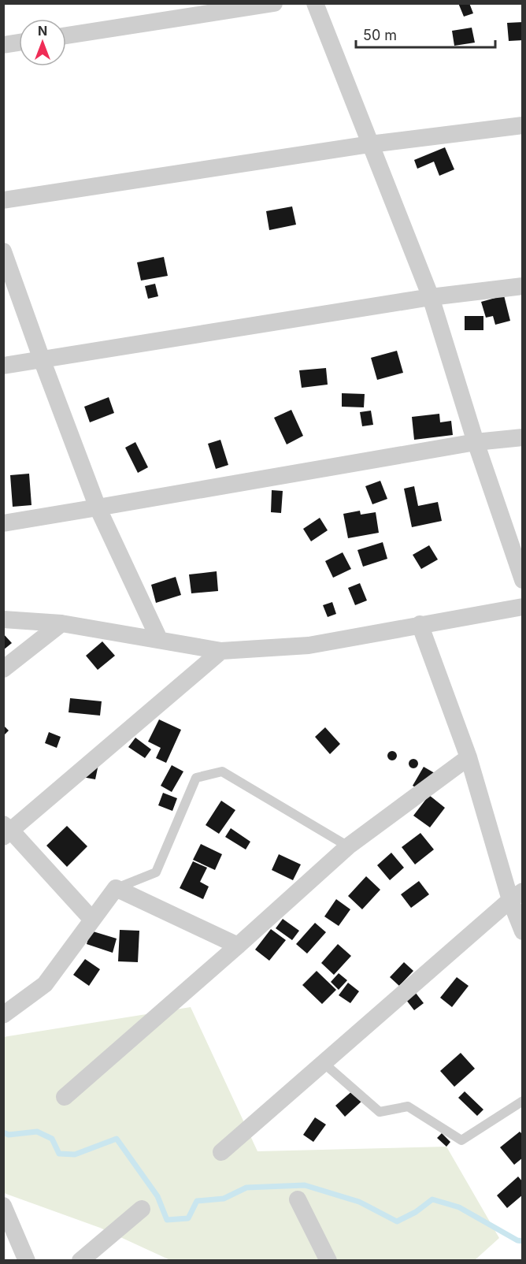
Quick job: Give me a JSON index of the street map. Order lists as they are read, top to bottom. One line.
{"scale_bar":"50 m","north":"top"}
